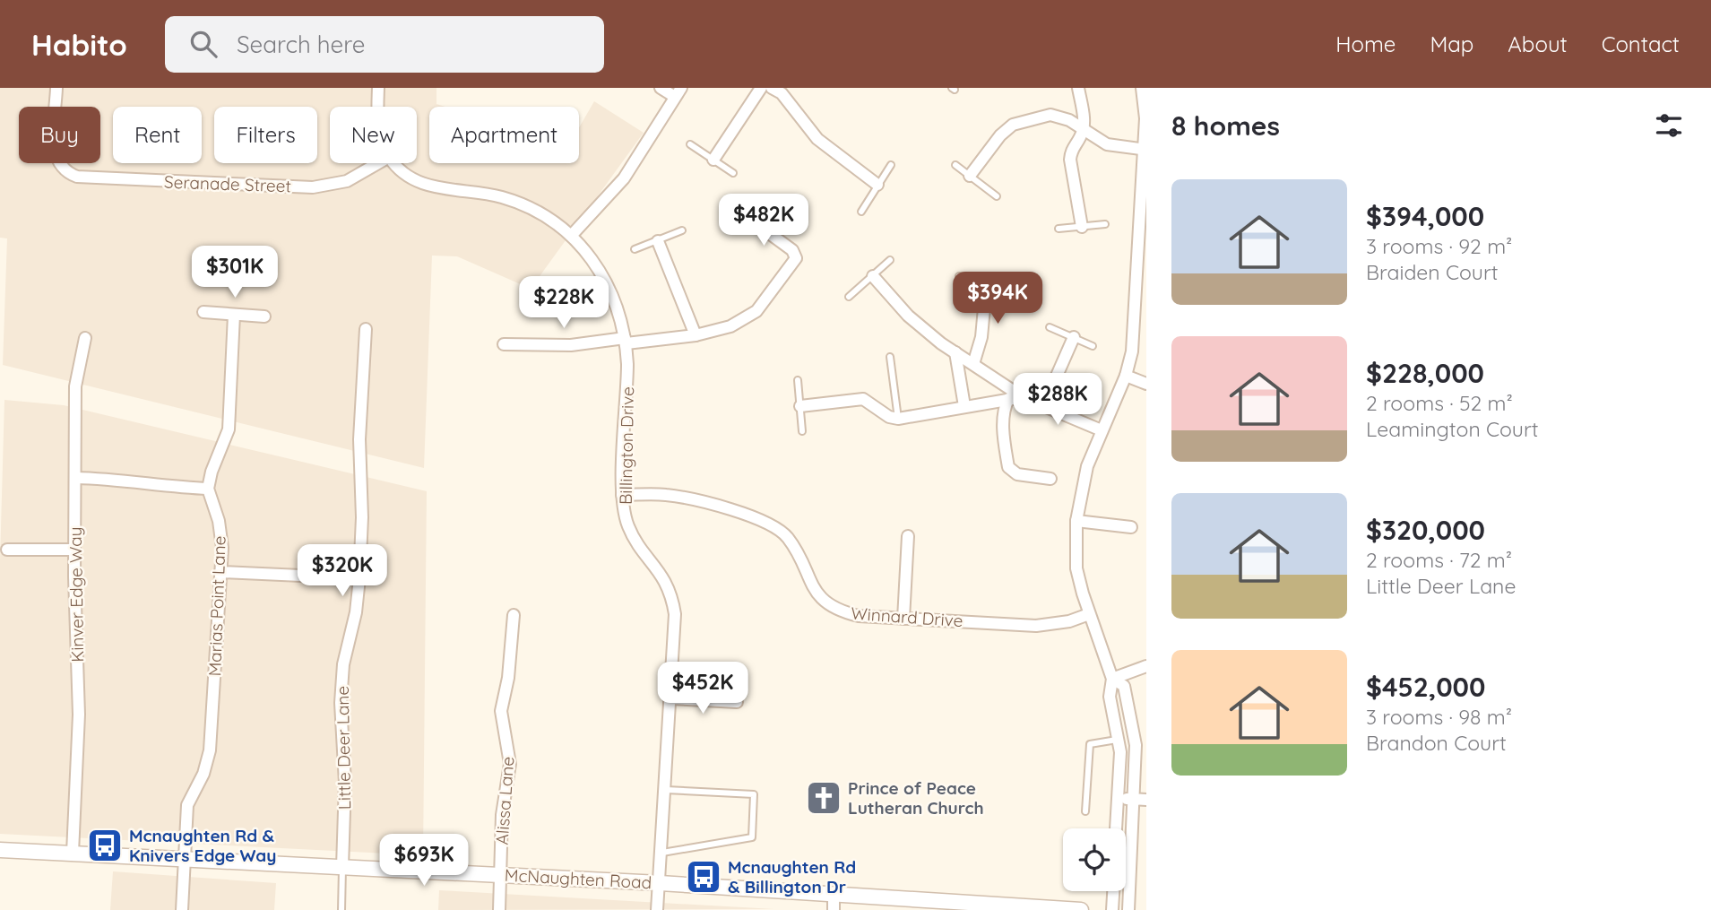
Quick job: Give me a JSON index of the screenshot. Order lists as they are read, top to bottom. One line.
{"streets":{"street":["Seranade Street","Billington Drive","Kinver Edge Way","Marias Point Lane","Winnard Drive","Little Deer Lane","Alissa Lane","McNaughten Road"]},"crossings":[["Billington Drive","Winnard Drive"],["Billington Drive","McNaughten Road"],["Kinver Edge Way","McNaughten Road"],["Marias Point Lane","McNaughten Road"],["Little Deer Lane","McNaughten Road"],["Alissa Lane","McNaughten Road"]],"places":{"church":["Prince of Peace Lutheran Church"],"bus stop":["Mcnaughten Rd & Knivers Edge Way","Mcnaughten Rd & Billington Dr"]},"page":{"header":"Habito","search":"Search here","nav":["Home","Map","About","Contact"],"heading":"8 homes","chip":["Buy","Rent","Filters","New","Apartment"],"list":[{"name":"$394,000","note":"3 rooms · 92 m² · Braiden Court"},{"name":"$228,000","note":"2 rooms · 52 m² · Leamington Court"},{"name":"$320,000","note":"2 rooms · 72 m² · Little Deer Lane"},{"name":"$452,000","note":"3 rooms · 98 m² · Brandon Court"}],"price":["$482K","$301K","$394K","$228K","$288K","$320K","$452K","$693K"]}}
